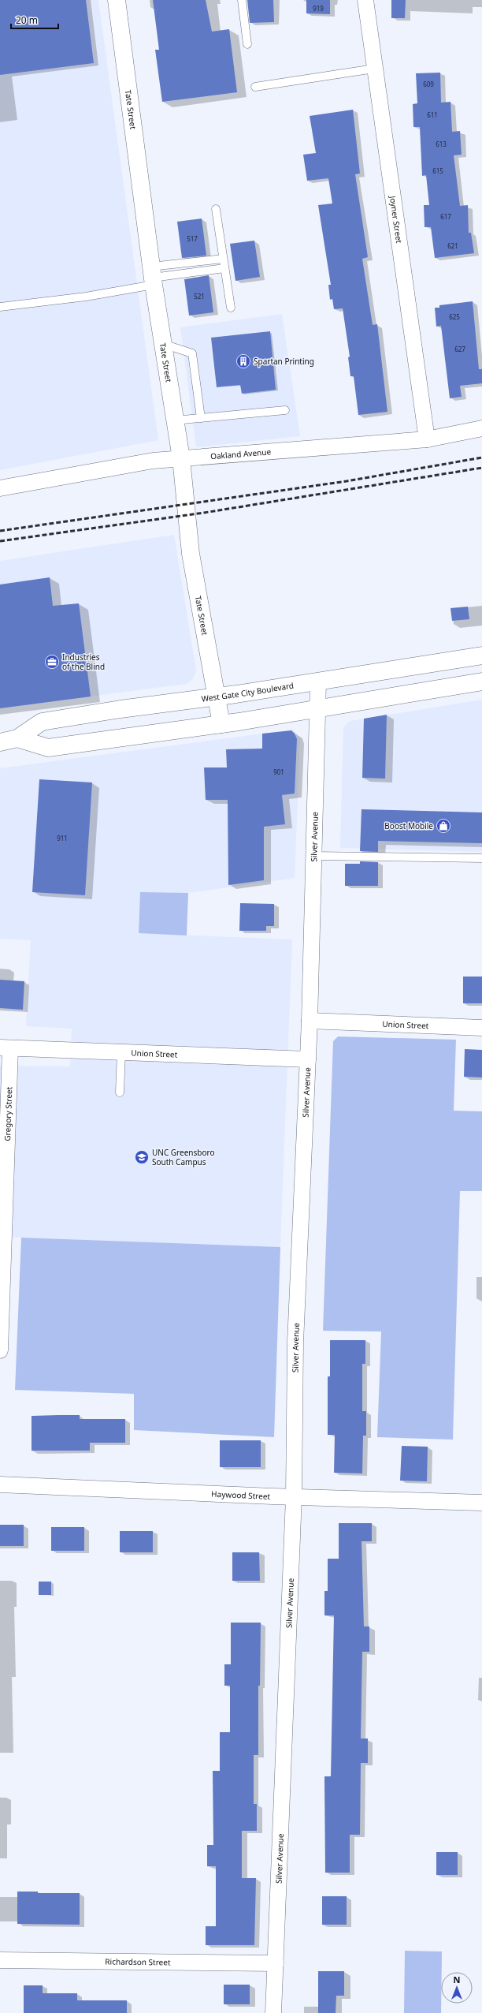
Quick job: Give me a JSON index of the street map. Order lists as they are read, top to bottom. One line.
{"streets":{"main road":["Tate Street","West Gate City Boulevard"],"street":["Joyner Street","Oakland Avenue","Silver Avenue","Union Street","Gregory Street","Haywood Street","Richardson Street"]},"crossings":[["Tate Street","Oakland Avenue"],["Tate Street","West Gate City Boulevard"],["Joyner Street","Oakland Avenue"],["West Gate City Boulevard","Silver Avenue"],["Silver Avenue","Union Street"],["Silver Avenue","Haywood Street"],["Silver Avenue","Richardson Street"],["Union Street","Gregory Street"]],"places":{"building":["Spartan Printing"],"office":["Industries of the Blind"],"shop":["Boost Mobile"],"school or university":["UNC Greensboro South Campus"]},"house_numbers":["919","609","611","613","615","617","517","621","521","625","627","901","911"],"scale_bar":"20 m","north":"top"}
